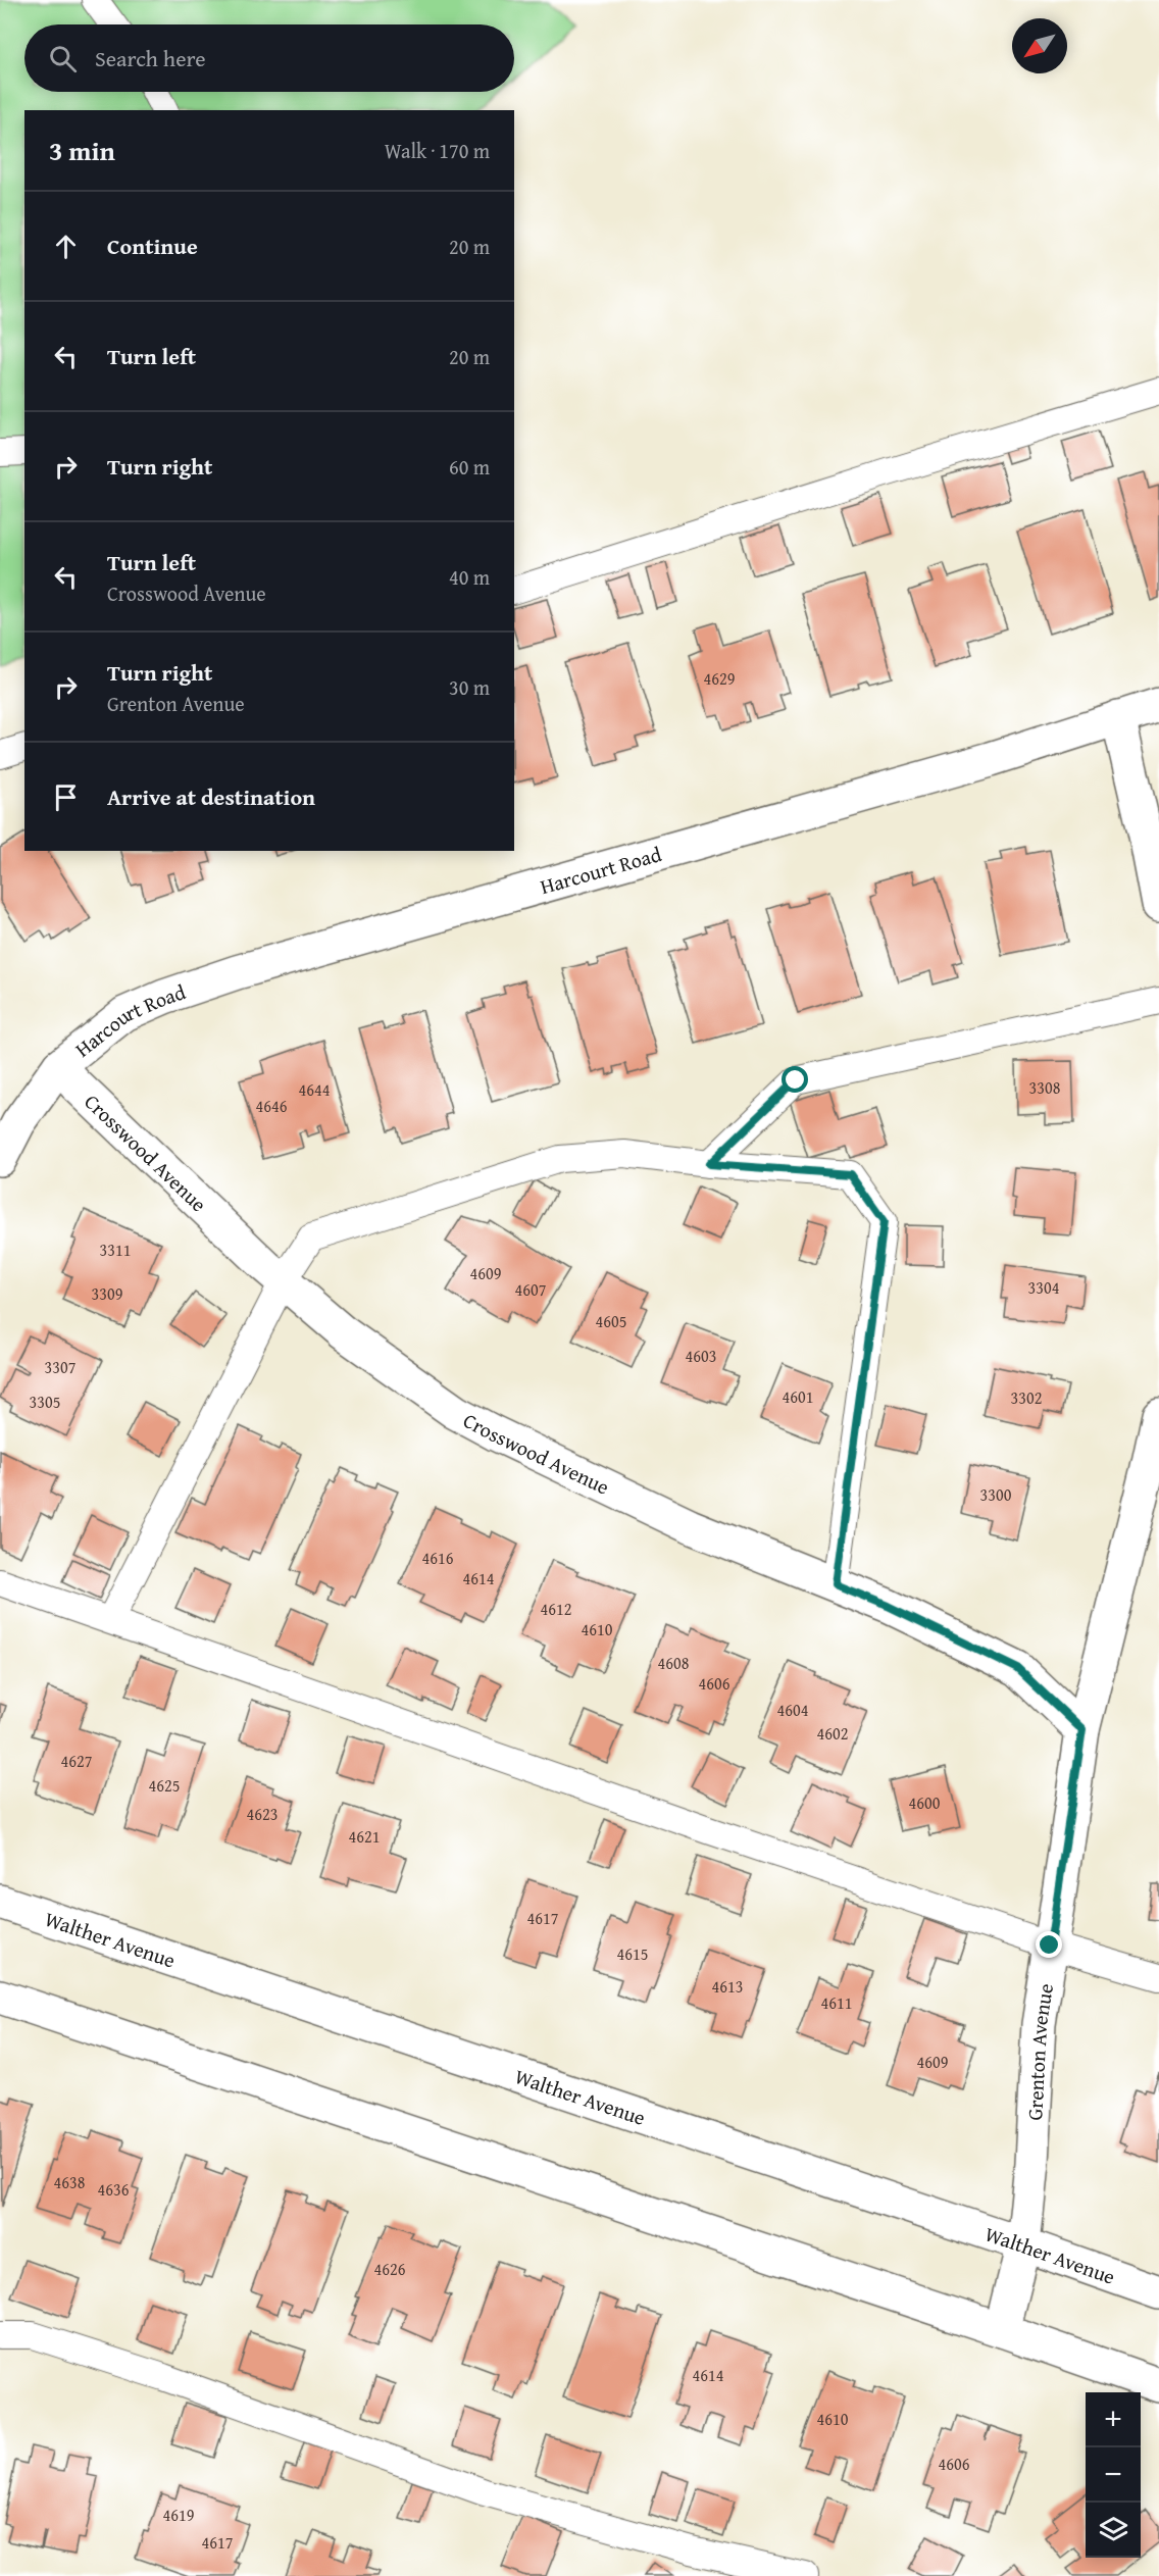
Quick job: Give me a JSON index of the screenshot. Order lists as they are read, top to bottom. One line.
{"streets":{"street":["Harcourt Road","Crosswood Avenue","Walther Avenue","Grenton Avenue"]},"crossings":[["Harcourt Road","Crosswood Avenue"],["Crosswood Avenue","Grenton Avenue"],["Walther Avenue","Grenton Avenue"]],"house_numbers":["4629","3308","4644","4646","3311","4609","3304","4607","3309","4605","4603","3307","4601","3302","3305","3300","4616","4614","4612","4610","4608","4606","4604","4602","4627","4625","4600","4623","4621","4617","4615","4613","4611","4609","4638","4636","4626","4614","4610","4606","4619","4617"],"north":"bottom left","page":{"search":"Search here","heading":["3 min","Walk · 170 m"],"list":[["Continue","20 m"],["Turn left","20 m"],["Turn right","60 m"],["Turn left","Crosswood Avenue","40 m"],["Turn right","Grenton Avenue","30 m"],"Arrive at destination"],"map_buttons":["+","−"]}}
